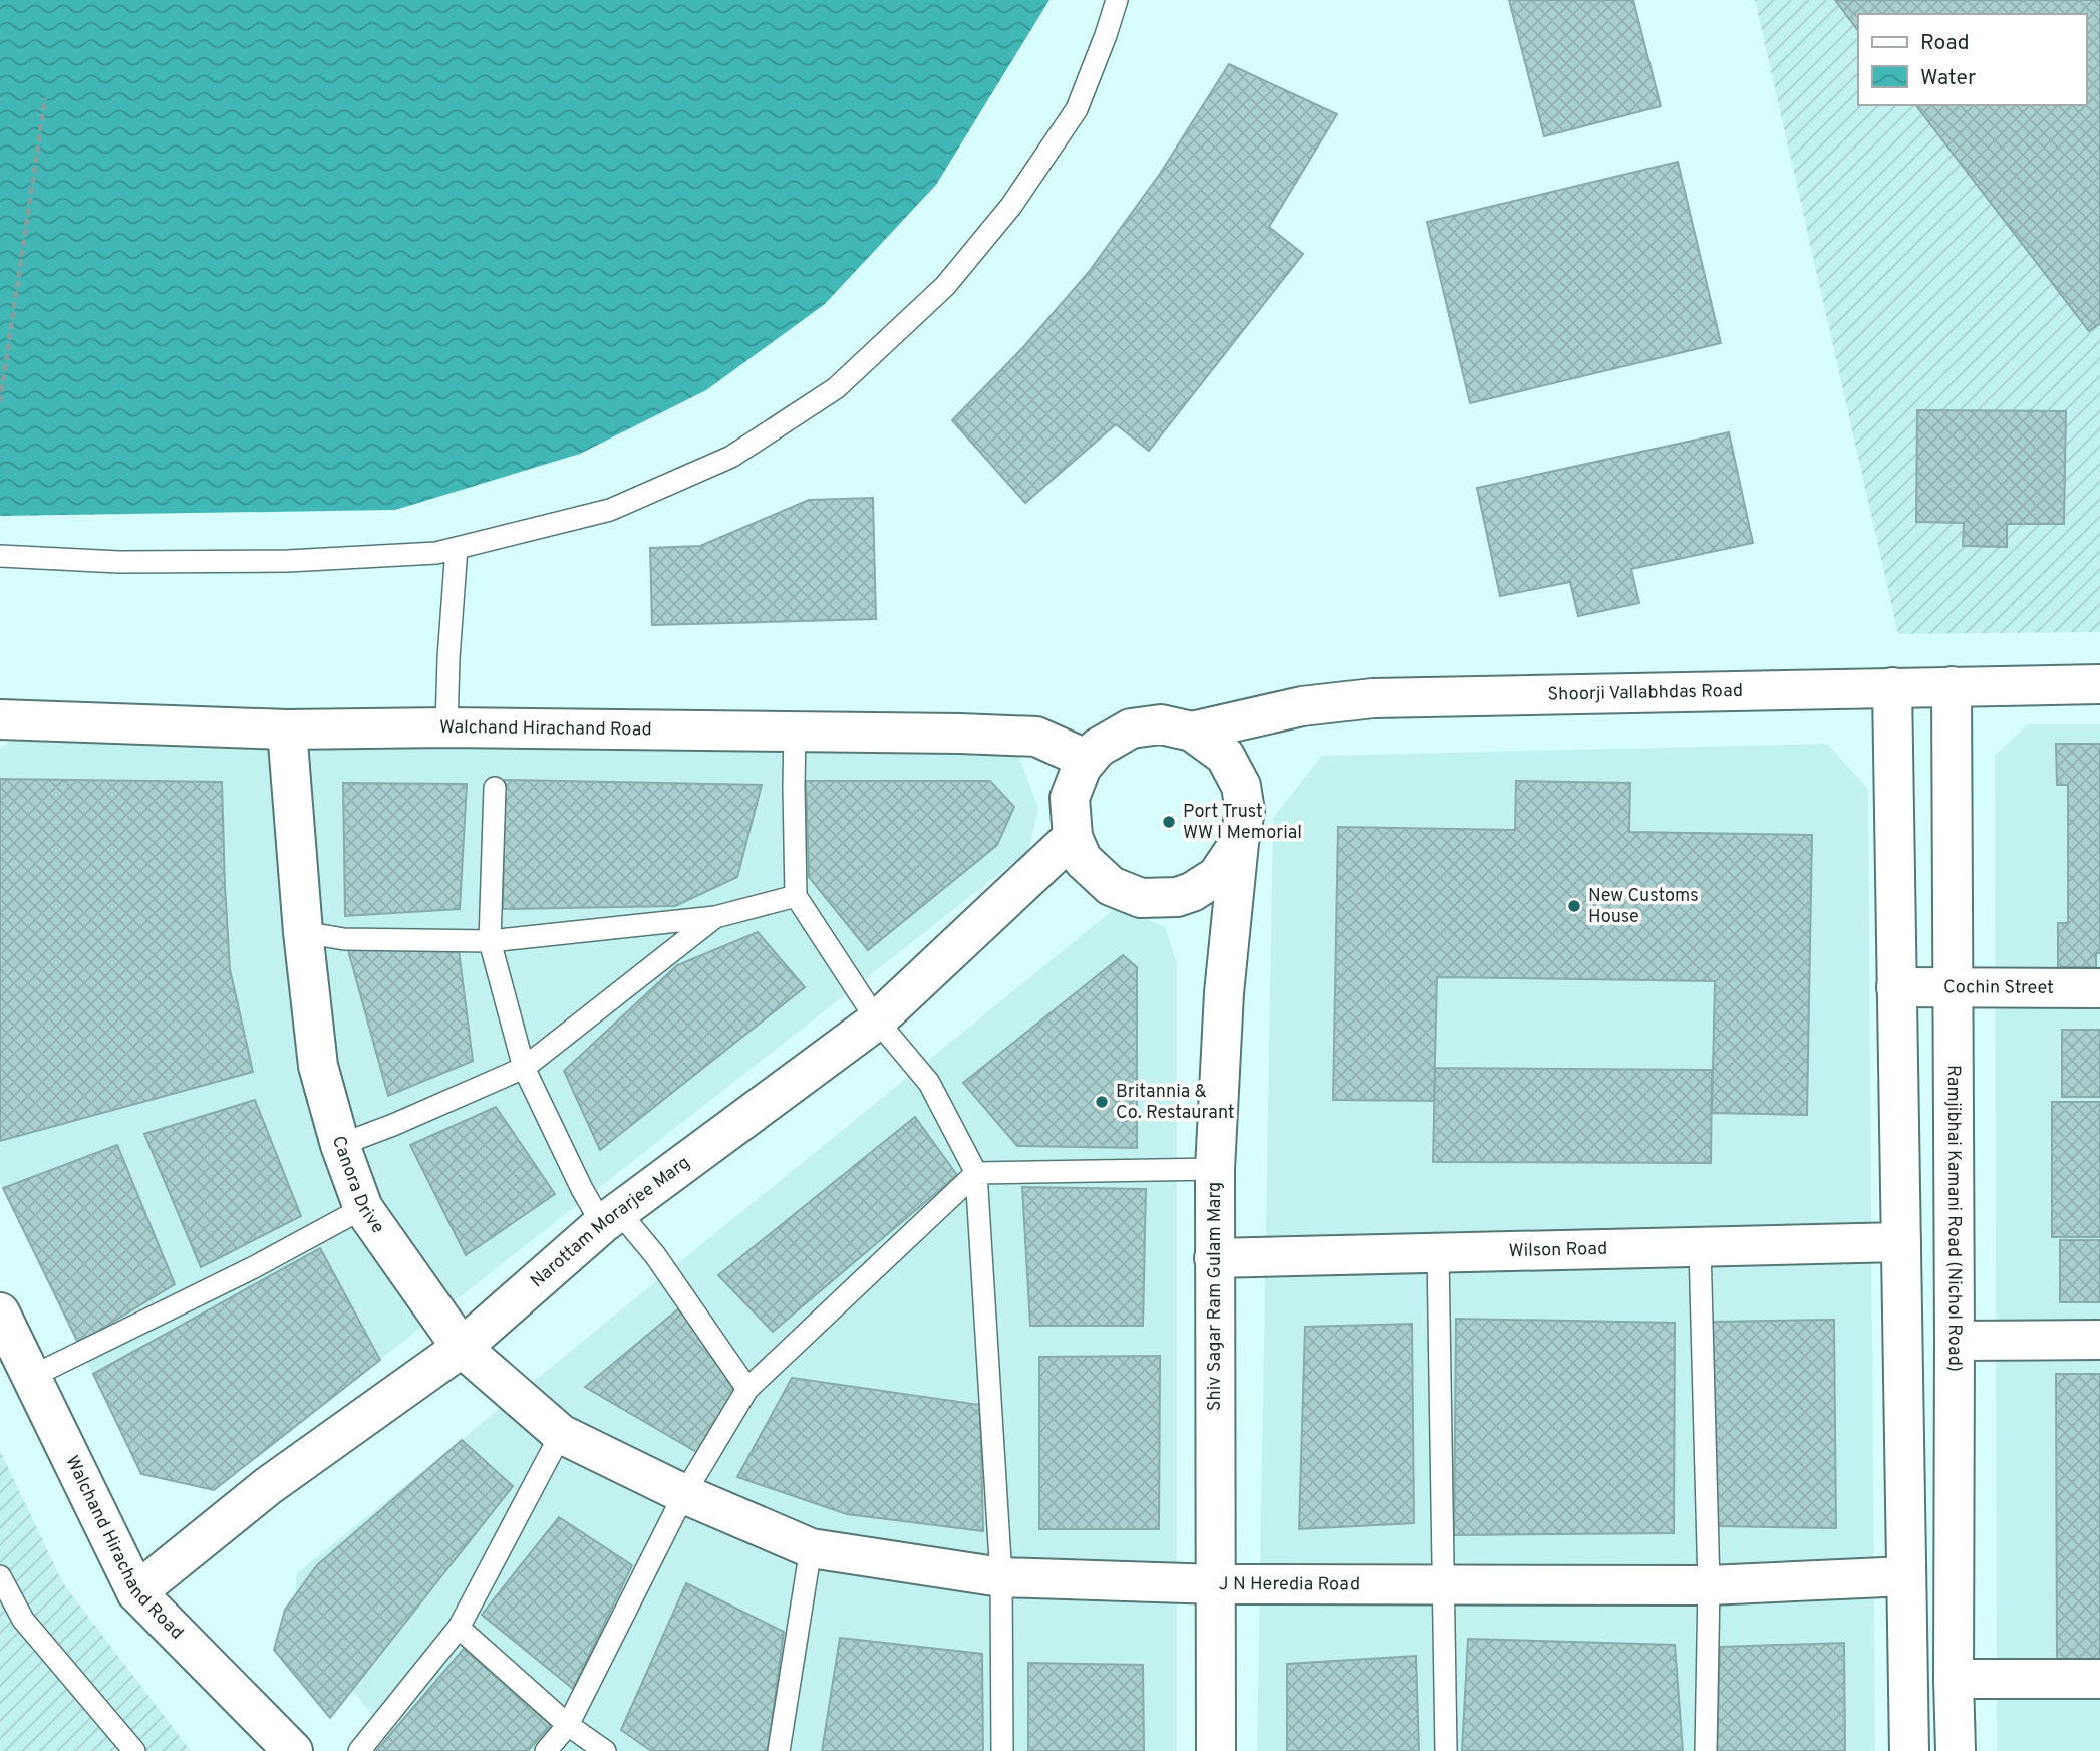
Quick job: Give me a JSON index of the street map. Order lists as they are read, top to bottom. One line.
{"streets":{"street":["Shoorji Vallabhdas Road","Walchand Hirachand Road","Cochin Street","Canora Drive","Ramjibhai Kamani Road (Nichol Road)","Narottam Morarjee Marg","Wilson Road","Shiv Sagar Ram Gulam Marg","J N Heredia Road"]},"crossings":[["Shoorji Vallabhdas Road","Walchand Hirachand Road"],["Shoorji Vallabhdas Road","Ramjibhai Kamani Road (Nichol Road)"],["Shoorji Vallabhdas Road","Narottam Morarjee Marg"],["Shoorji Vallabhdas Road","Shiv Sagar Ram Gulam Marg"],["Walchand Hirachand Road","Canora Drive"],["Walchand Hirachand Road","Narottam Morarjee Marg"],["Walchand Hirachand Road","Shiv Sagar Ram Gulam Marg"],["Cochin Street","Ramjibhai Kamani Road (Nichol Road)"],["Canora Drive","Narottam Morarjee Marg"],["Canora Drive","J N Heredia Road"],["Narottam Morarjee Marg","Shiv Sagar Ram Gulam Marg"],["Wilson Road","Shiv Sagar Ram Gulam Marg"],["Shiv Sagar Ram Gulam Marg","J N Heredia Road"]],"places":["Port Trust WW I Memorial","New Customs House","Britannia & Co. Restaurant"],"legend":["Road","Water"]}
